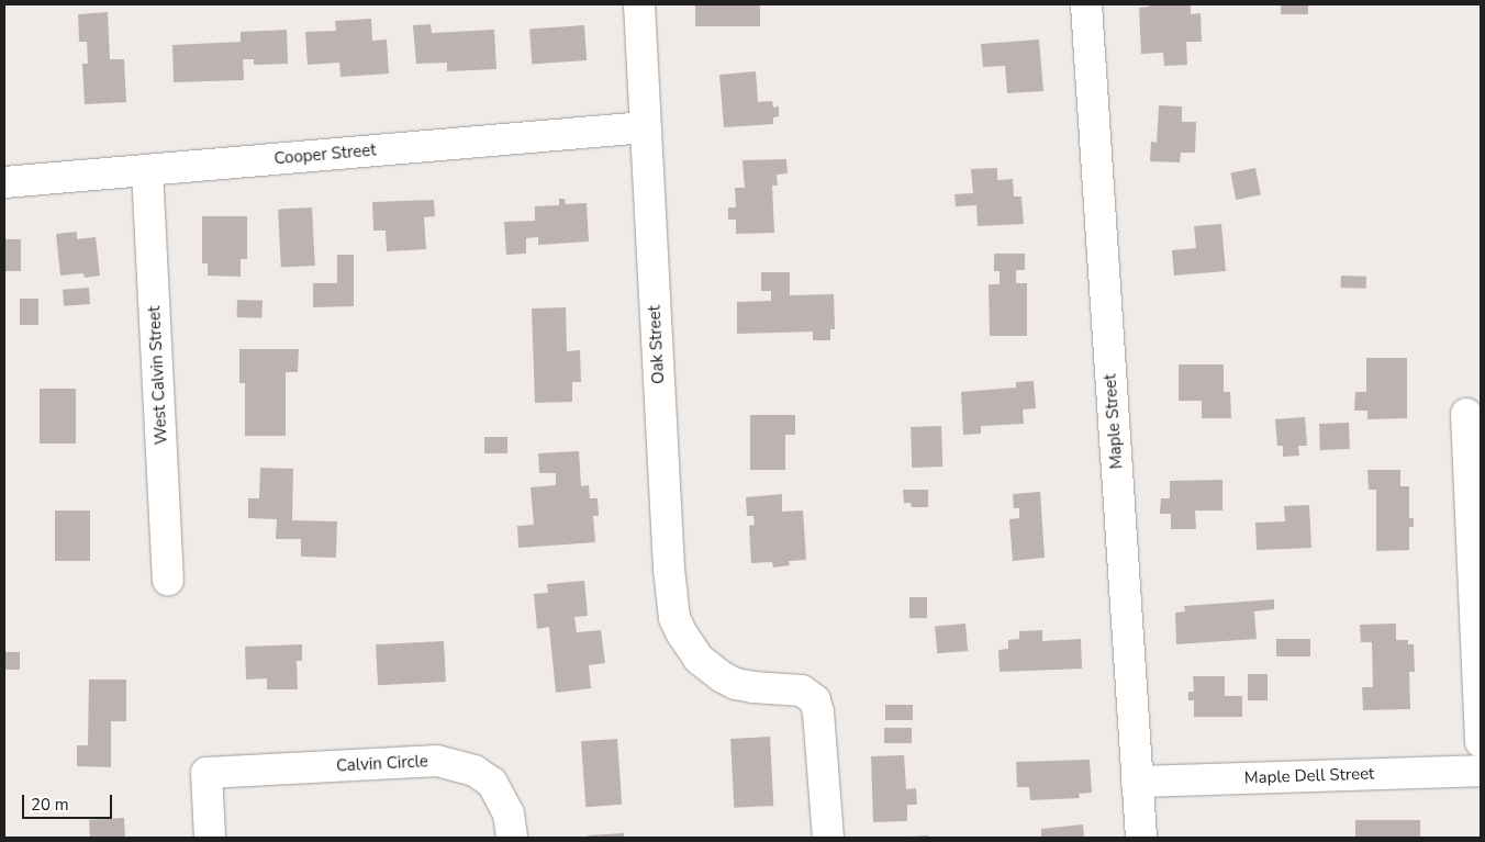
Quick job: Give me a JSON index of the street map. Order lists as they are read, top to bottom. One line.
{"streets":{"street":["Cooper Street","Oak Street","West Calvin Street","Maple Street","Calvin Circle","Maple Dell Street"]},"crossings":[["Cooper Street","Oak Street"],["Cooper Street","West Calvin Street"],["Maple Street","Maple Dell Street"]],"scale_bar":"20 m"}
